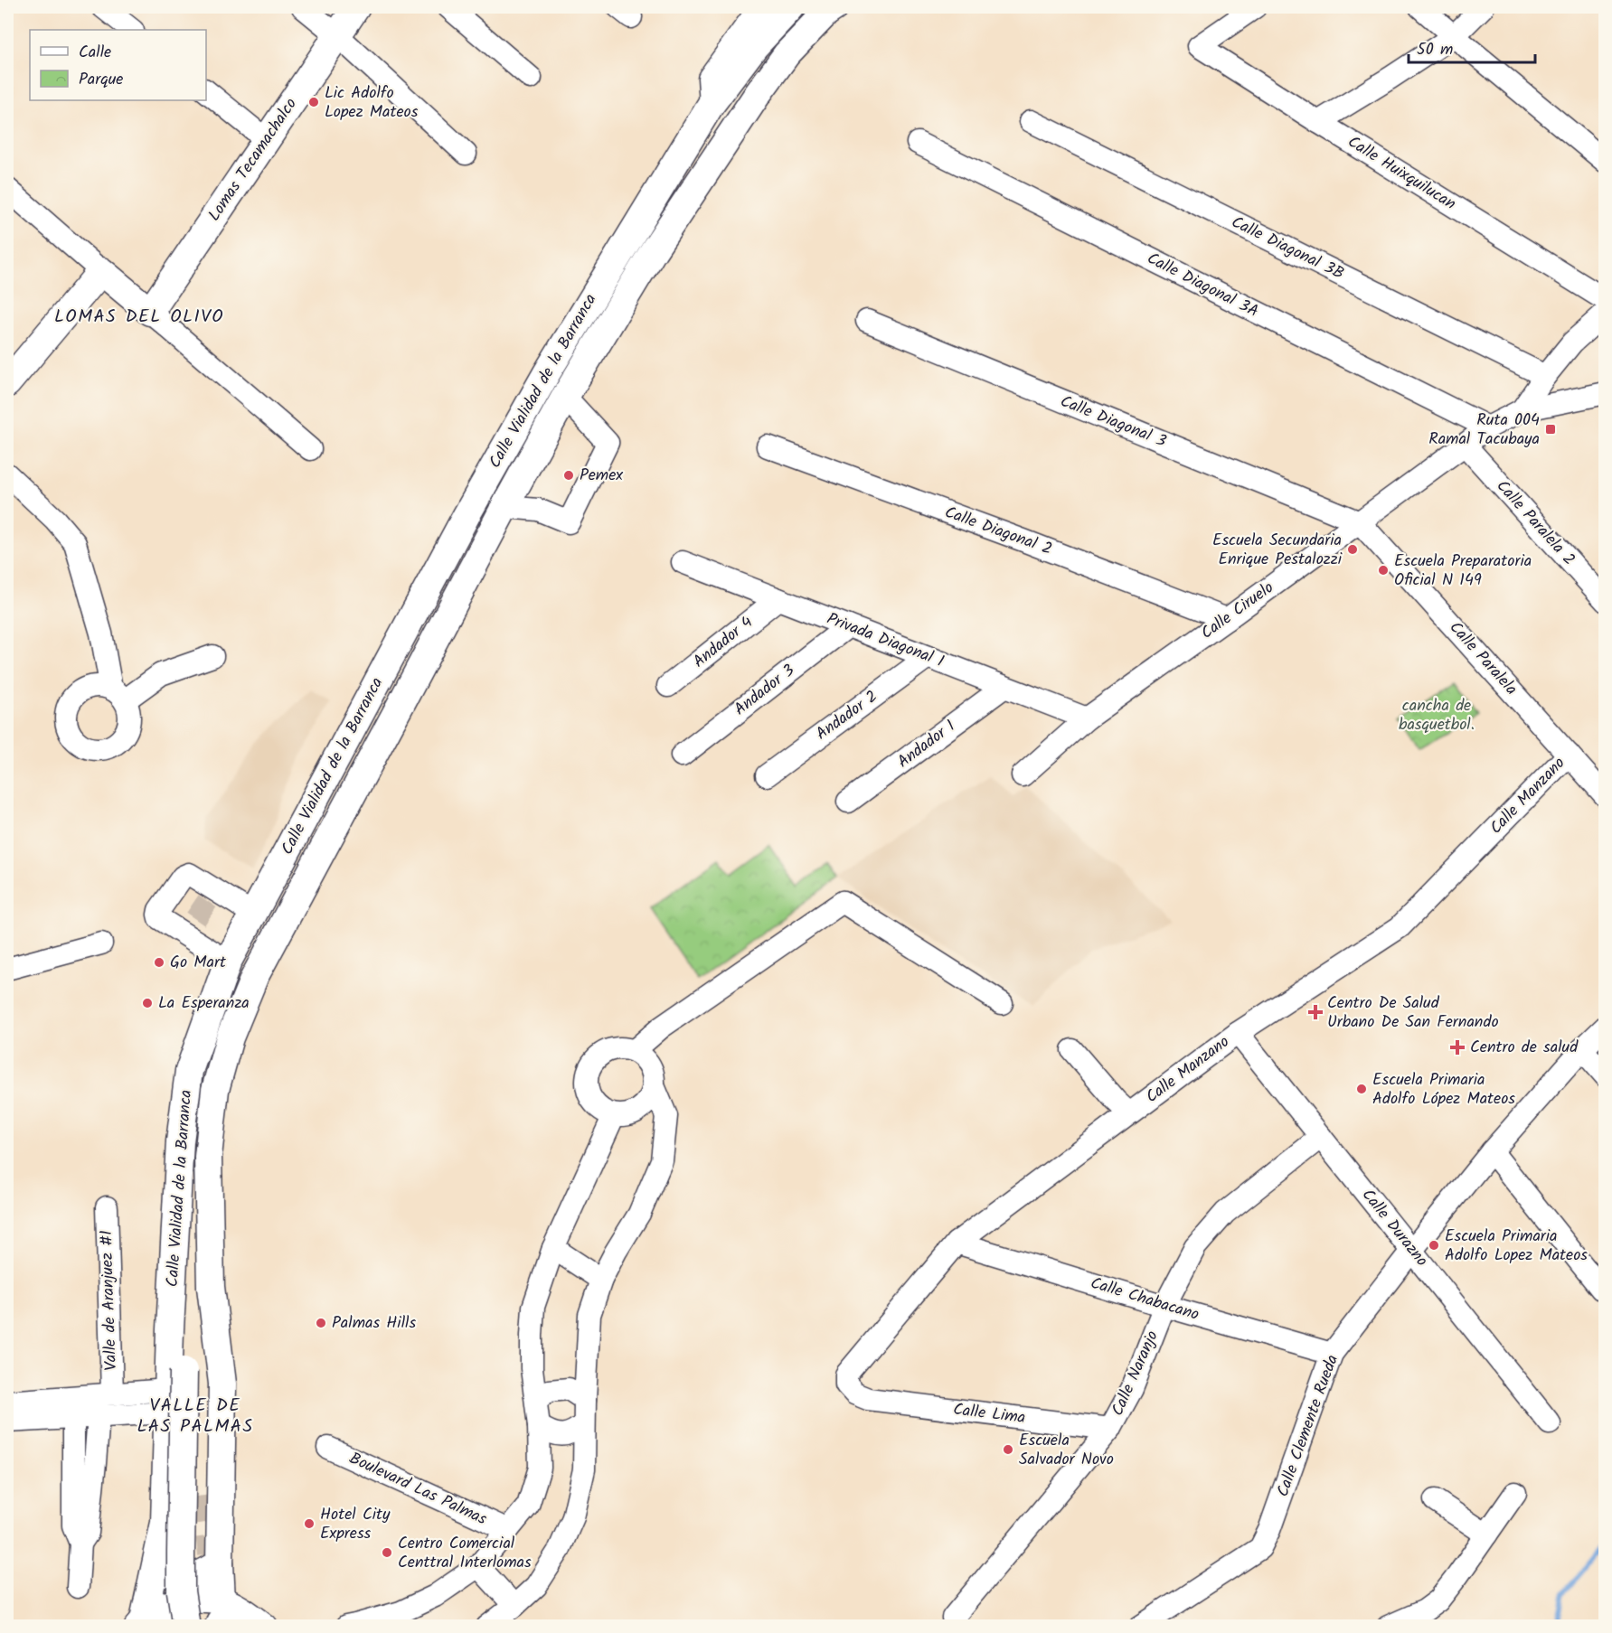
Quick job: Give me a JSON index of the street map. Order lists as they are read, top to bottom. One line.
{"streets":{"main road":["Lomas Tecamachalco","Calle Vialidad de la Barranca"],"street":["Calle Huixquilucan","Calle Diagonal 3B","Calle Diagonal 3A","Calle Diagonal 3","Calle Paralela 2","Calle Diagonal 2","Calle Ciruelo","Privada Diagonal 1","Andador 4","Calle Paralela","Andador 3","Andador 2","Andador 1","Calle Manzano","Calle Durazno","Calle Chabacano","Valle de Aranjuez #1","Calle Naranjo","Calle Lima","Calle Clemente Rueda","Boulevard Las Palmas"]},"crossings":[["Calle Diagonal 3A","Calle Ciruelo"],["Calle Diagonal 3","Calle Ciruelo"],["Calle Diagonal 3","Calle Paralela"],["Calle Paralela 2","Calle Ciruelo"],["Calle Diagonal 2","Calle Ciruelo"],["Calle Ciruelo","Privada Diagonal 1"],["Calle Ciruelo","Calle Paralela"],["Privada Diagonal 1","Andador 4"],["Privada Diagonal 1","Andador 3"],["Privada Diagonal 1","Andador 2"],["Privada Diagonal 1","Andador 1"],["Calle Paralela","Calle Manzano"],["Calle Manzano","Calle Durazno"],["Calle Manzano","Calle Chabacano"],["Calle Manzano","Calle Lima"],["Calle Durazno","Calle Naranjo"],["Calle Durazno","Calle Clemente Rueda"],["Calle Chabacano","Calle Naranjo"],["Calle Chabacano","Calle Clemente Rueda"],["Calle Naranjo","Calle Lima"]],"districts":["LOMAS DEL OLIVO","VALLE DE LAS PALMAS"],"parks":["cancha de basquetbol."],"places":{"other":["Lic Adolfo Lopez Mateos","Pemex","Escuela Secundaria Enrique Pestalozzi","Escuela Preparatoria Oficial N 149","Go Mart","La Esperanza","Escuela Primaria Adolfo López Mateos","Escuela Primaria Adolfo Lopez Mateos","Palmas Hills","Escuela Salvador Novo","Hotel City Express","Centro Comercial Centtral Interlomas"],"transit":["Ruta 004 Ramal Tacubaya"],"health":["Centro De Salud Urbano De San Fernando","Centro de salud"]},"legend":["Calle","Parque"],"scale_bar":"50 m"}
